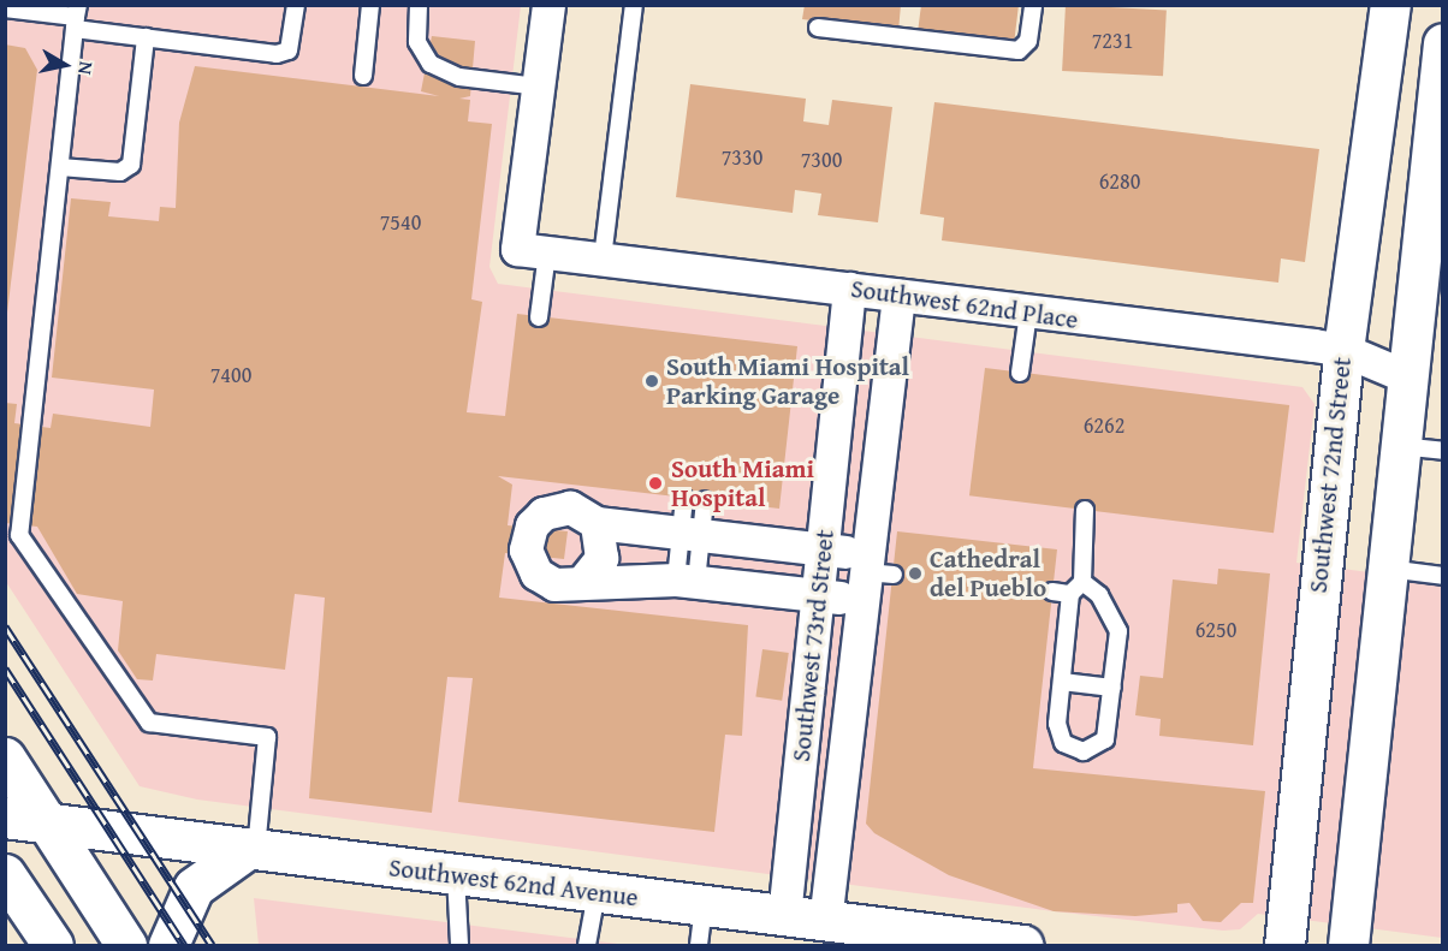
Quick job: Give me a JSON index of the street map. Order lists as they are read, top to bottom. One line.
{"streets":{"main road":["Southwest 72nd Street","Southwest 62nd Avenue"],"street":["Southwest 62nd Place","Southwest 73rd Street"]},"crossings":[["Southwest 62nd Place","Southwest 72nd Street"],["Southwest 62nd Place","Southwest 73rd Street"],["Southwest 73rd Street","Southwest 62nd Avenue"]],"places":["South Miami Hospital Parking Garage","South Miami Hospital","Cathedral del Pueblo"],"house_numbers":["7231","7330","7300","6280","7540","7400","6262","6250"],"north":"right"}
